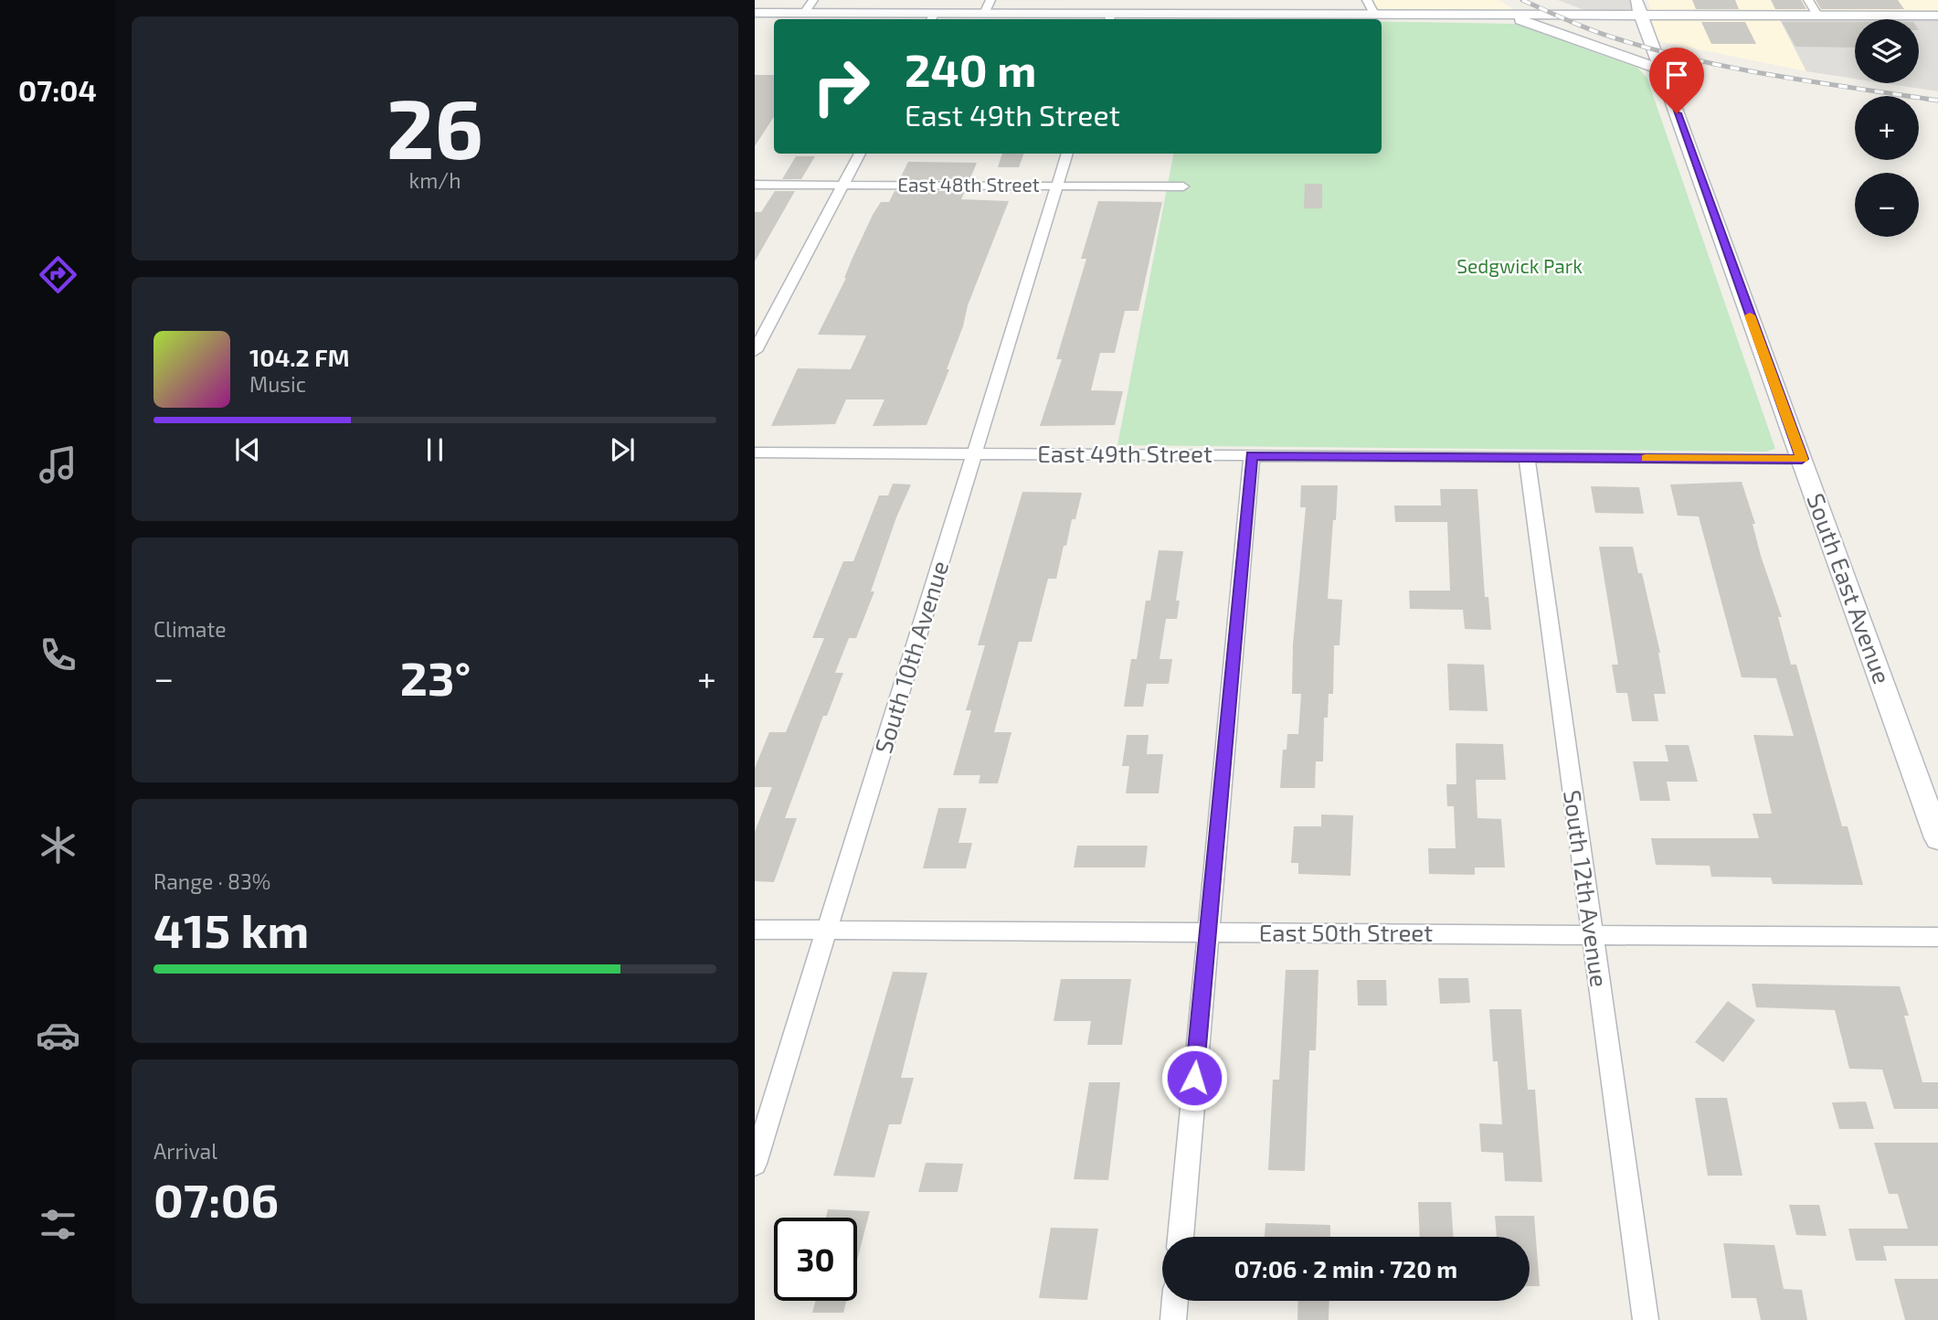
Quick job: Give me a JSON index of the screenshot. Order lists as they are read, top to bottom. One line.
{"streets":{"main road":["South East Avenue"],"street":["East 48th Street","East 49th Street","South 10th Avenue","South 12th Avenue","East 50th Street"]},"crossings":[["East 48th Street","South 10th Avenue"],["East 49th Street","South East Avenue"],["East 49th Street","South 10th Avenue"],["East 49th Street","South 12th Avenue"],["South 10th Avenue","East 50th Street"],["South 12th Avenue","East 50th Street"]],"parks":["Sedgwick Park"],"page":{"tabs":"07:04","tile":[["26","km/h"],"Climate",["Range · 83%","415 km"],["Arrival","07:06"]],"map_buttons":["+","−"],"turn":["240 m","East 49th Street"],"song":["104.2 FM","Music"],"heat":["−","23°","+"],"limit":"30","trip":"07:06 · 2 min · 720 m"}}
